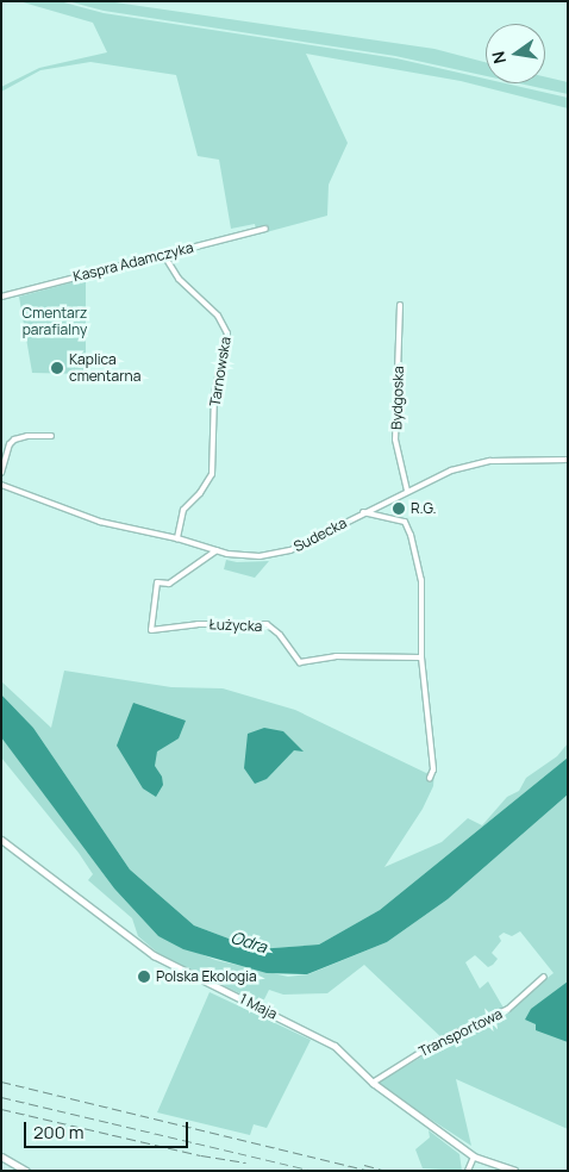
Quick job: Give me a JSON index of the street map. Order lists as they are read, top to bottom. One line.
{"streets":{"street":["Kaspra Adamczyka","Tarnowska","Bydgoska","Sudecka","Łużycka","1 Maja","Transportowa"]},"crossings":[["Kaspra Adamczyka","Tarnowska"],["Tarnowska","Sudecka"],["Bydgoska","Sudecka"],["Sudecka","Łużycka"],["1 Maja","Transportowa"]],"water":["Odra"],"parks":["Cmentarz parafialny"],"places":["Kaplica cmentarna","R.G.","Polska Ekologia"],"scale_bar":"200 m","north":"left"}
